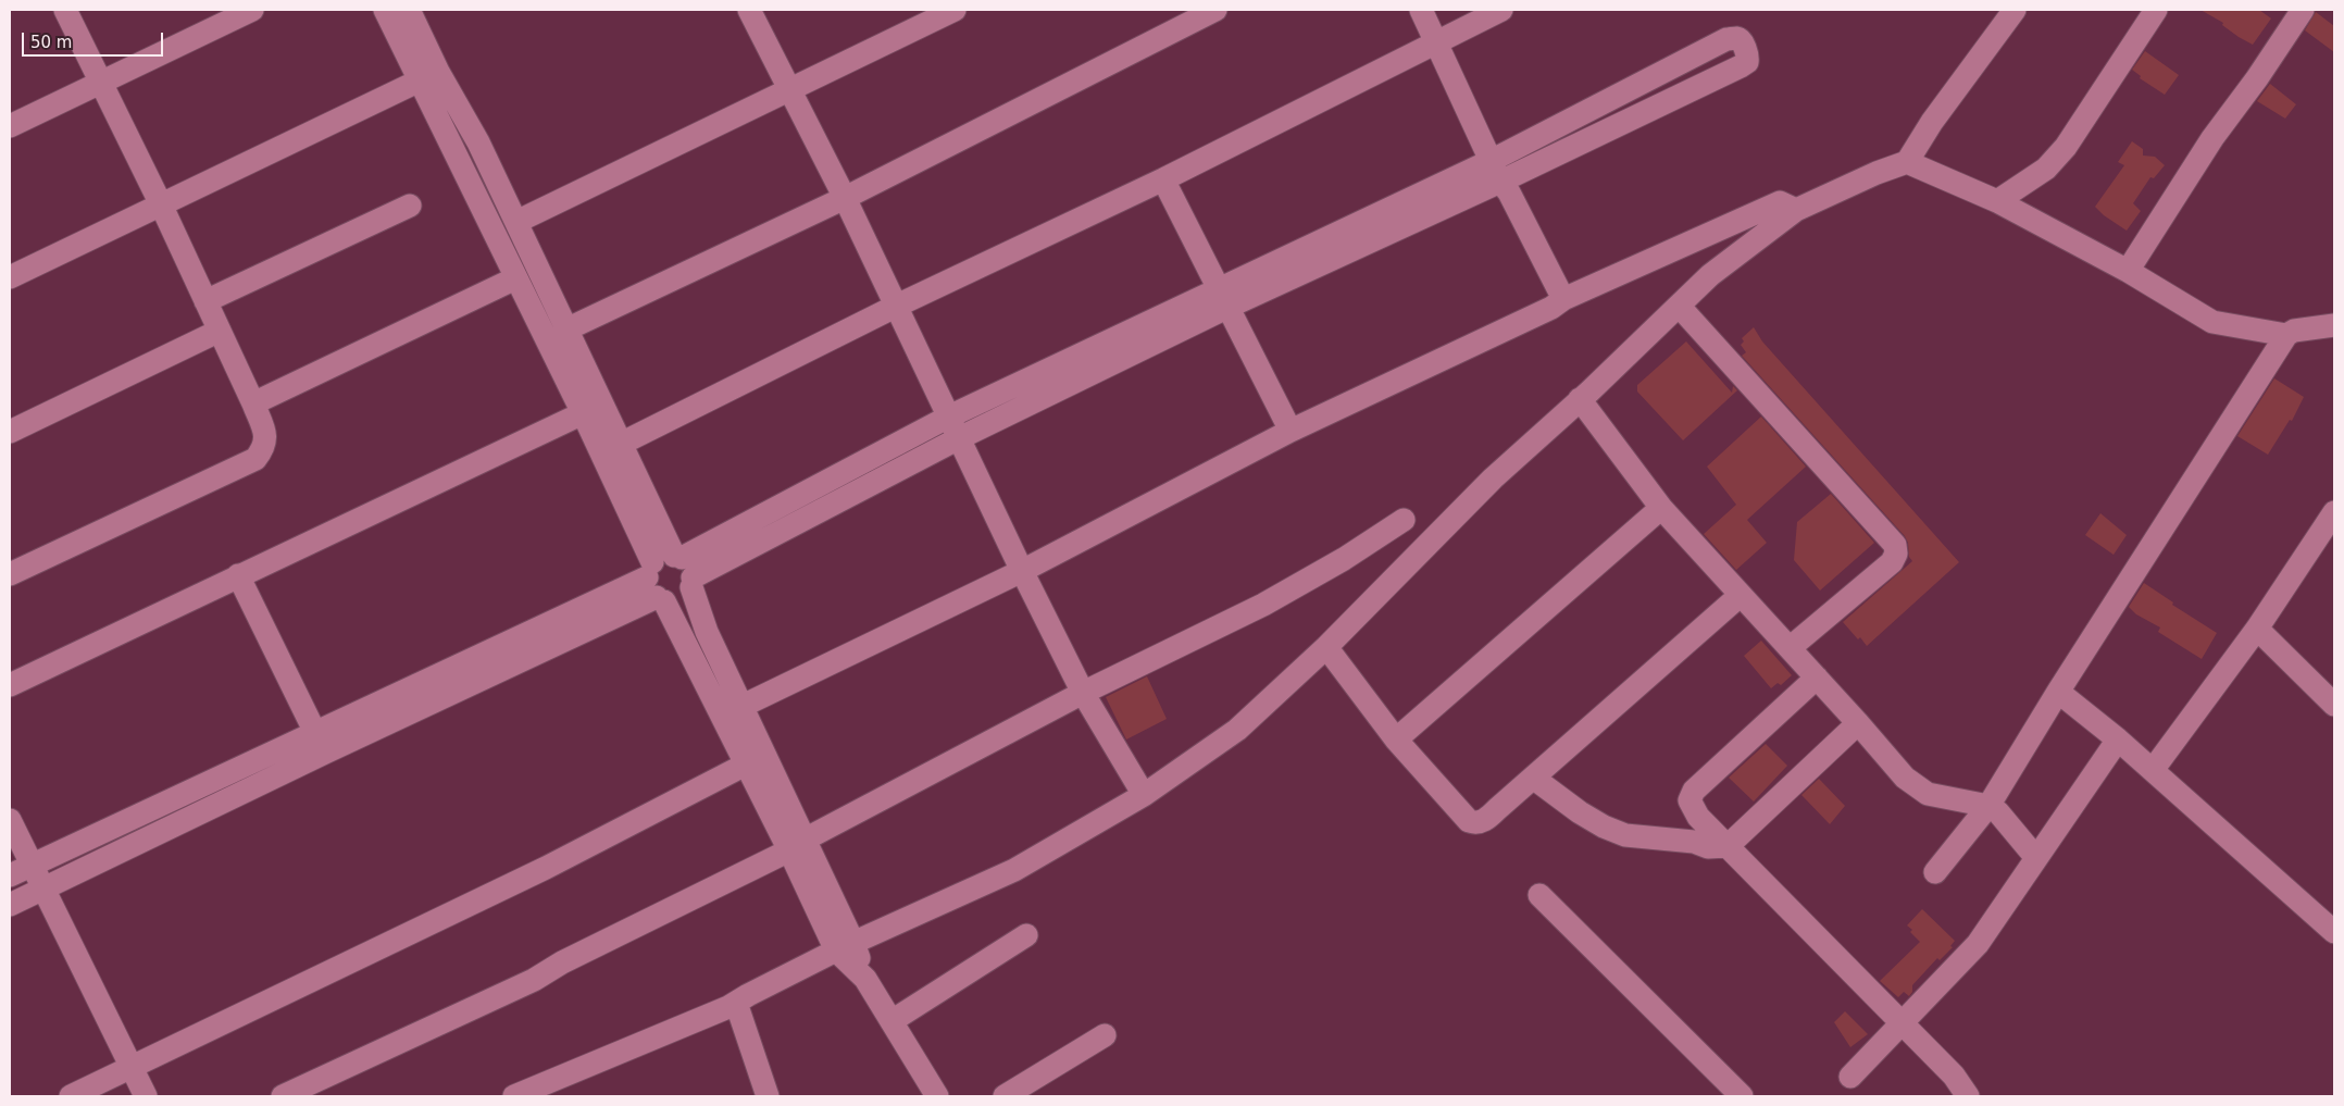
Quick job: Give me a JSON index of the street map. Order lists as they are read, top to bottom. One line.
{"scale_bar":"50 m"}
